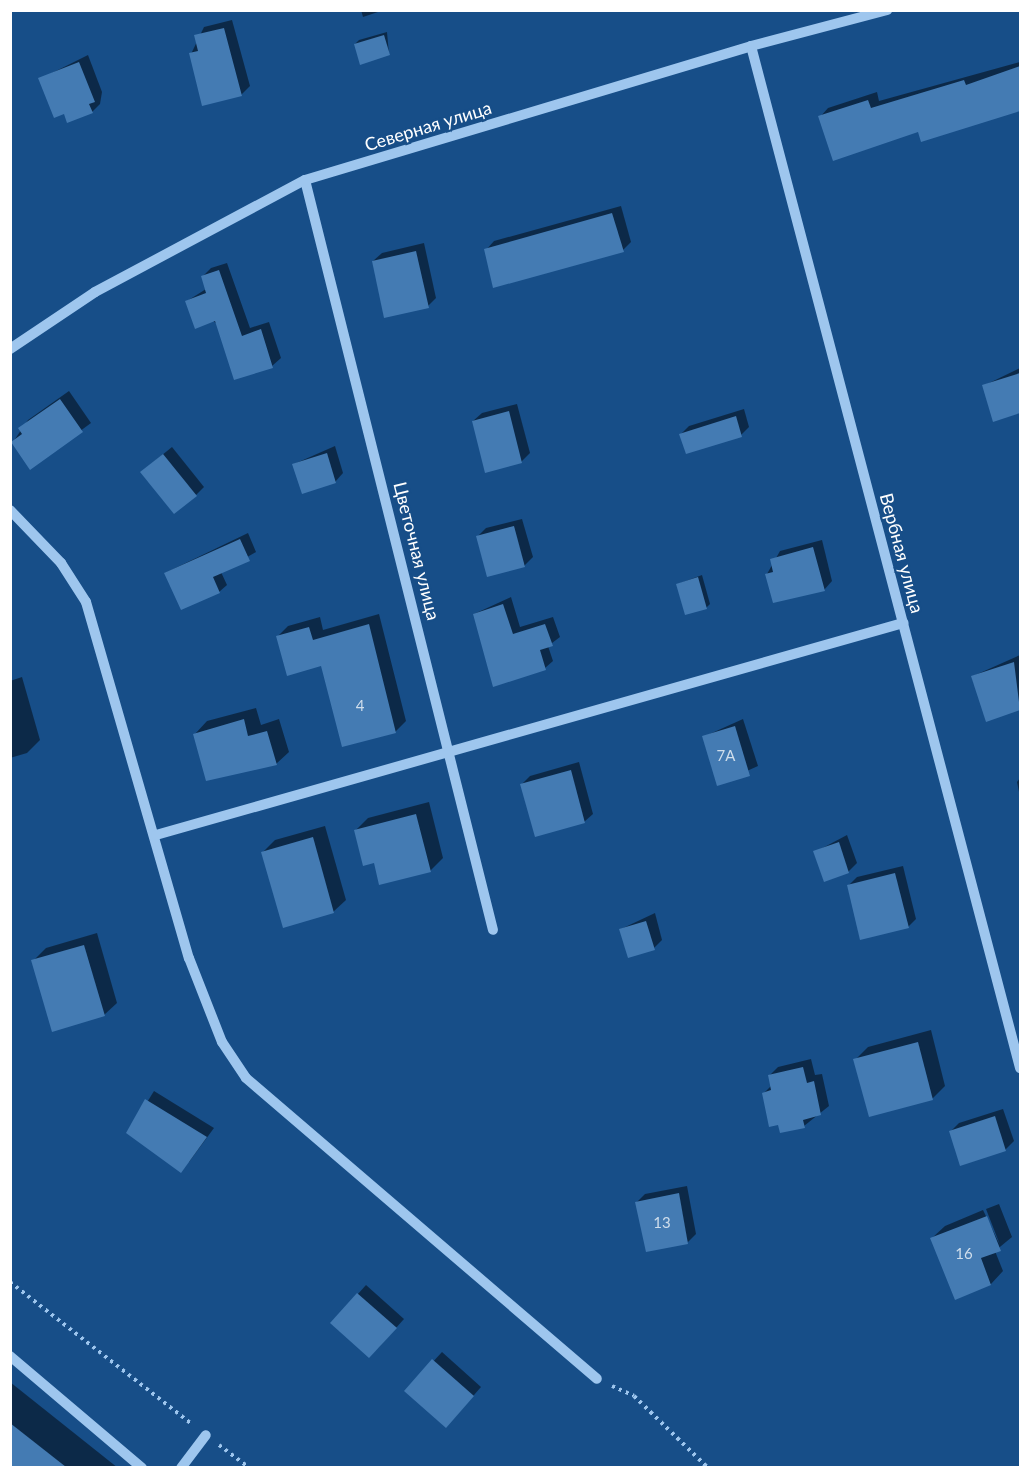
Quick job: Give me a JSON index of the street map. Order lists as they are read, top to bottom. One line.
{"streets":{"street":["Северная улица","Цветочная улица","Вербная улица"]},"crossings":[["Северная улица","Цветочная улица"],["Северная улица","Вербная улица"]],"house_numbers":["4","7А","13","16"]}
